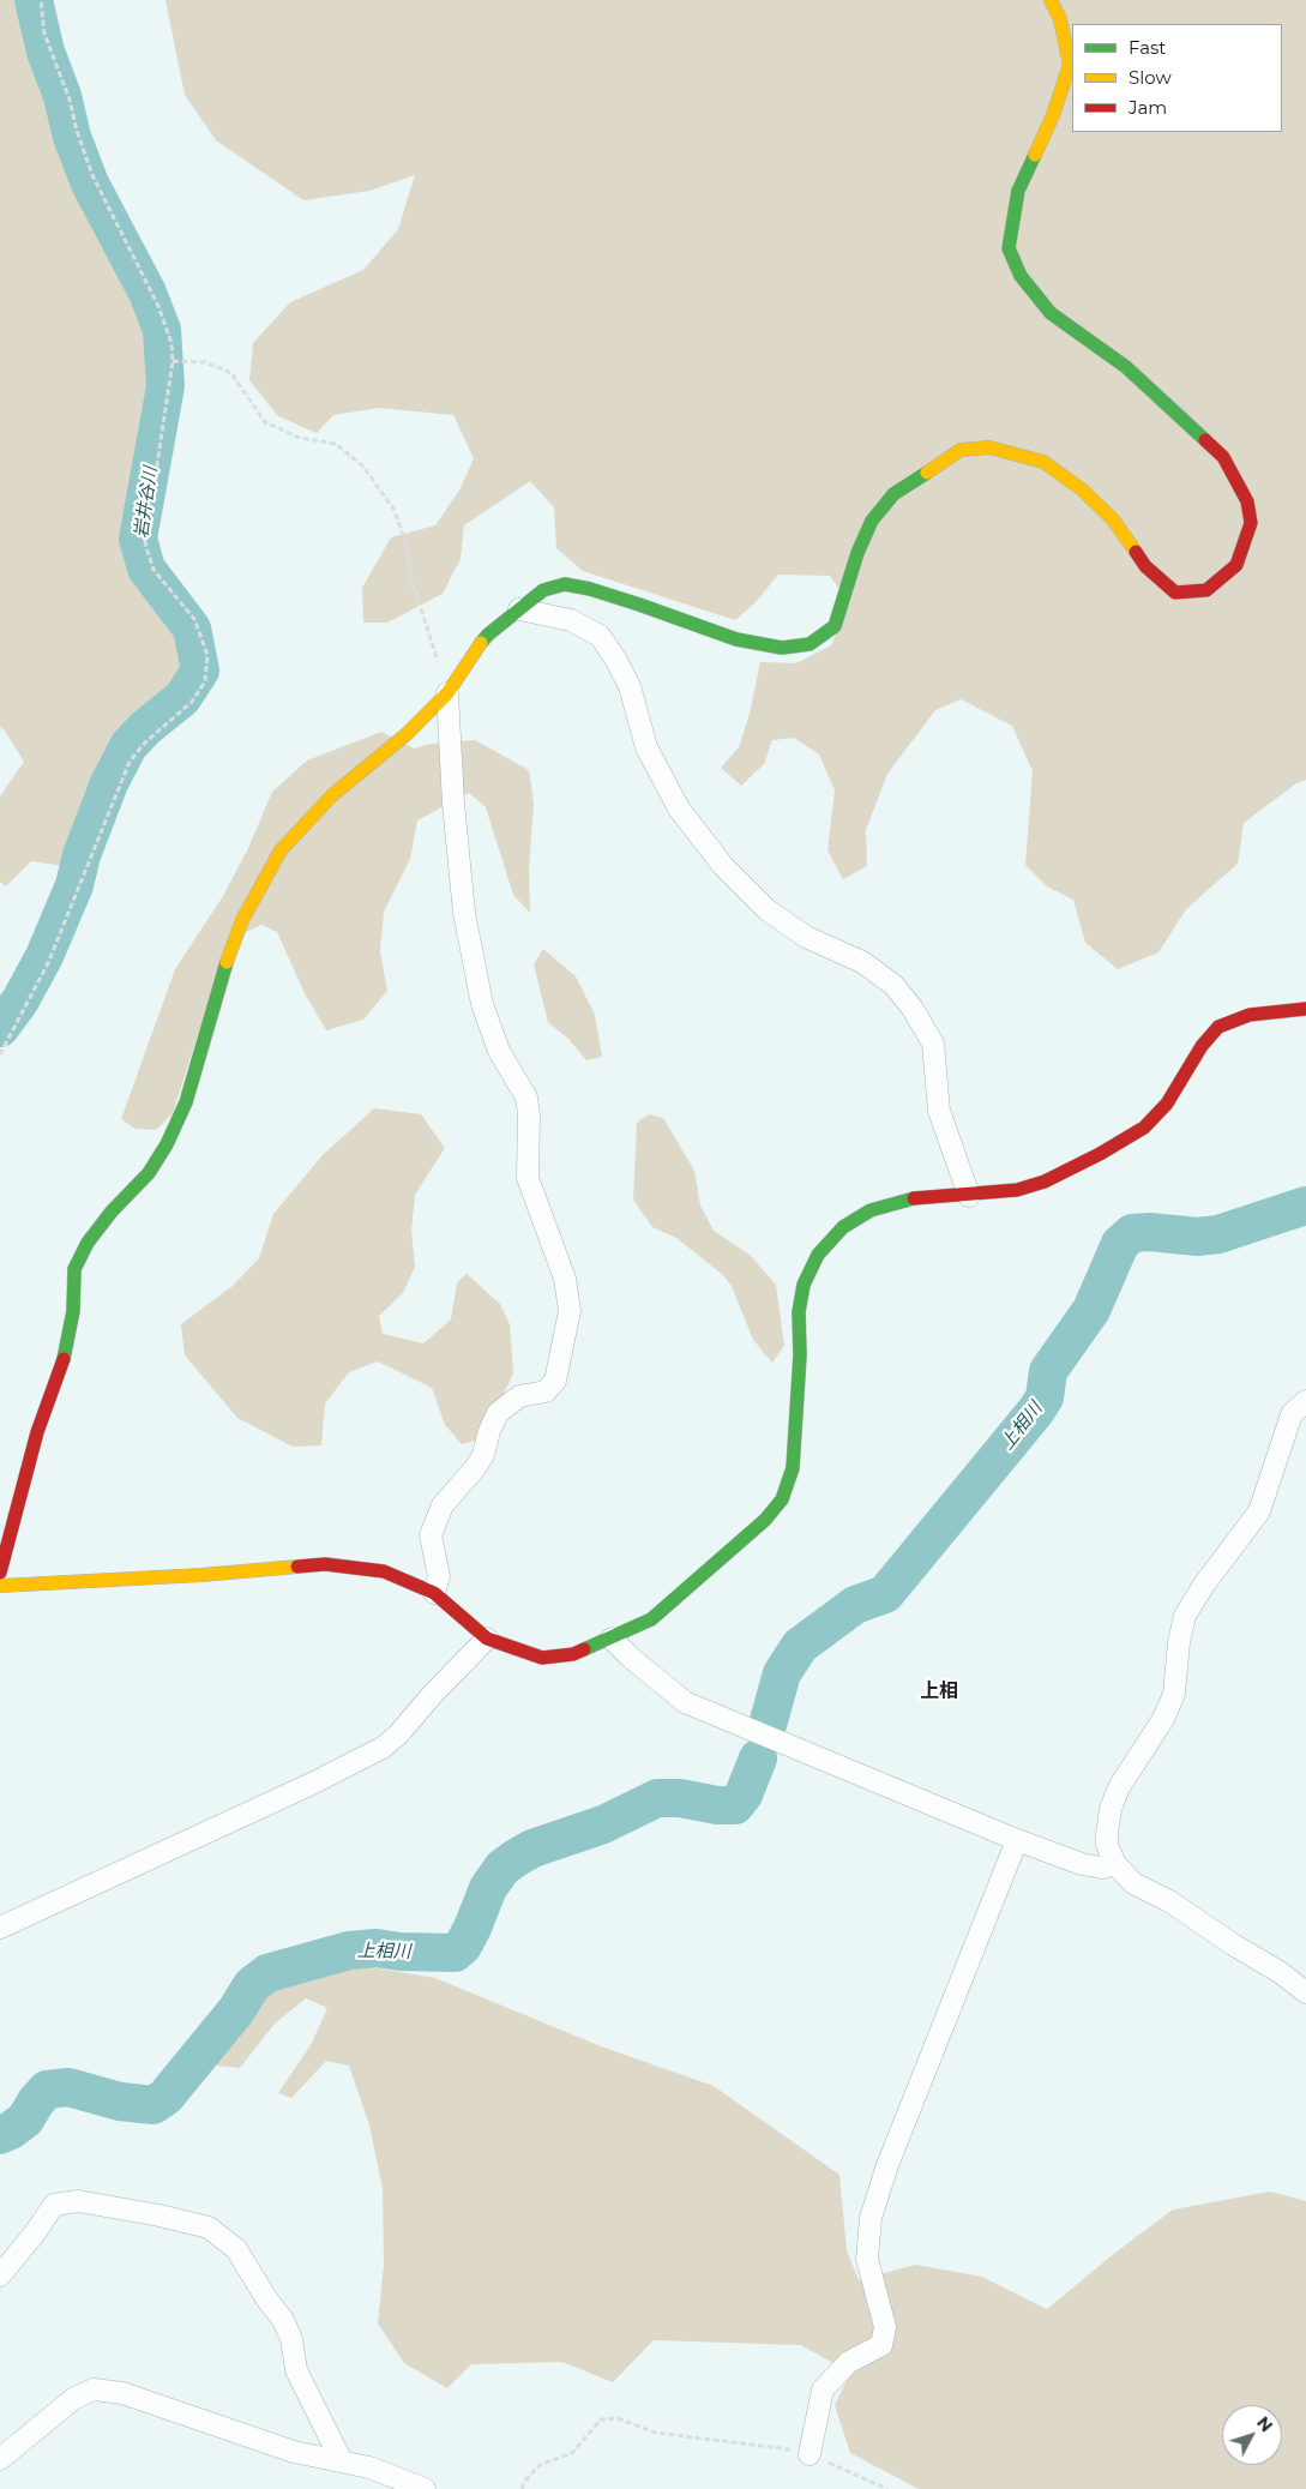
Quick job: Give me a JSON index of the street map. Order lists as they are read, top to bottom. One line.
{"districts":["上相"],"water":["岩井谷川","上相川"],"legend":["Fast","Slow","Jam"],"north":"top right"}
